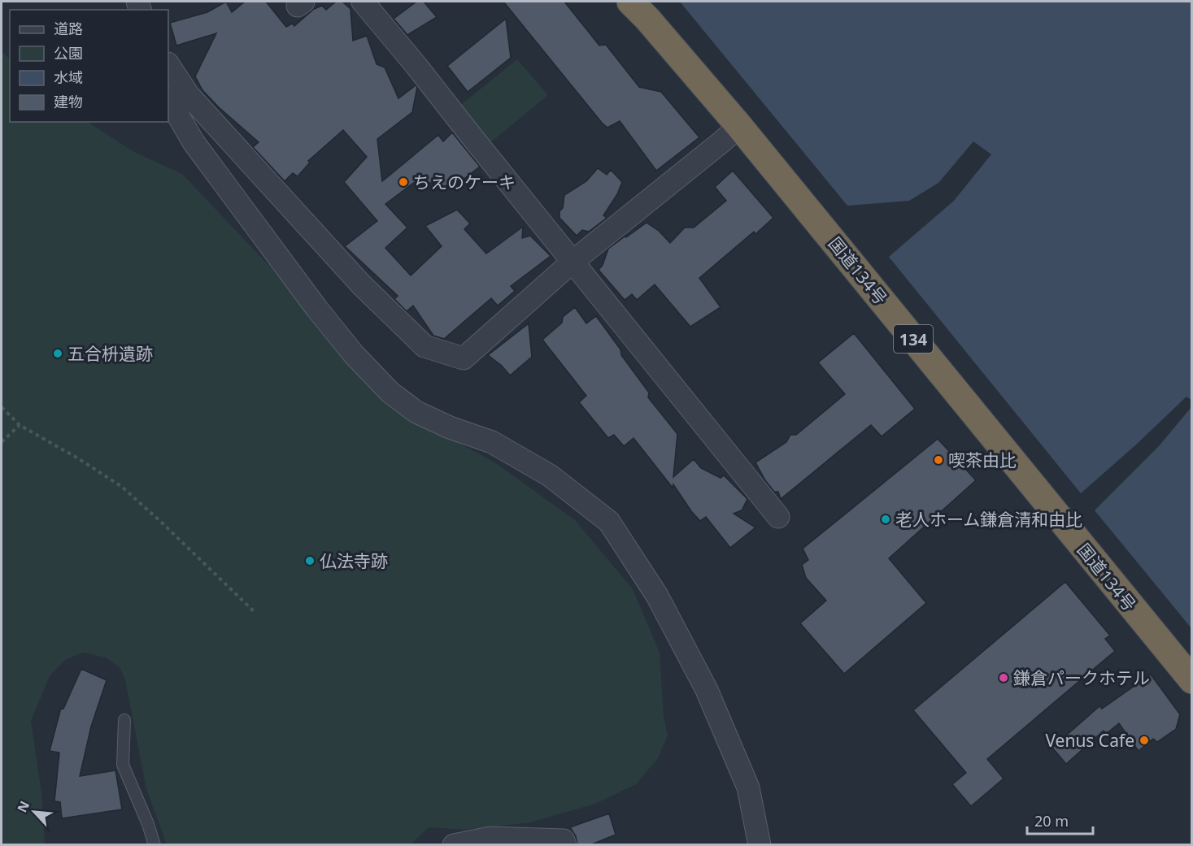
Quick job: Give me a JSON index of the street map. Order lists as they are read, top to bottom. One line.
{"streets":{"highway":["国道134号","134"]},"places":["ちえのケーキ","五合枡遺跡","喫茶由比","老人ホーム鎌倉清和由比","仏法寺跡","鎌倉パークホテル","Venus Cafe"],"legend":["道路","公園","水域","建物"],"scale_bar":"20 m","north":"top left"}
